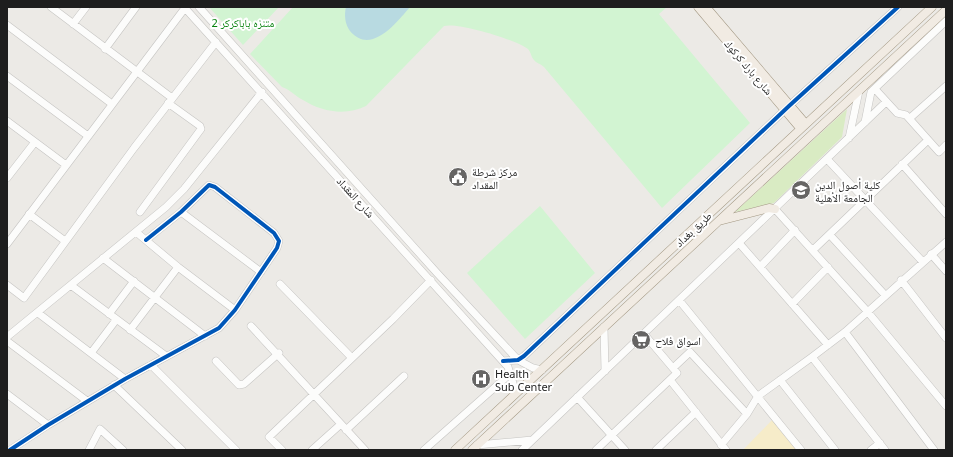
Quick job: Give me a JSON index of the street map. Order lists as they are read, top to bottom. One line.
{"streets":{"main road":["شارع بارك كركوك","طريق بغداد"],"street":["شارع المقداد"]},"crossings":[["شارع بارك كركوك","طريق بغداد"],["شارع المقداد","طريق بغداد"]],"parks":["متنزه باباكركر 2"],"places":{"public building":["مركز شرطة المقداد"],"school or university":["كلية أصول الدين الجامعة الأهلية"],"supermarket":["اسواق فلاح"],"hospital":["Health Sub Center"]}}
